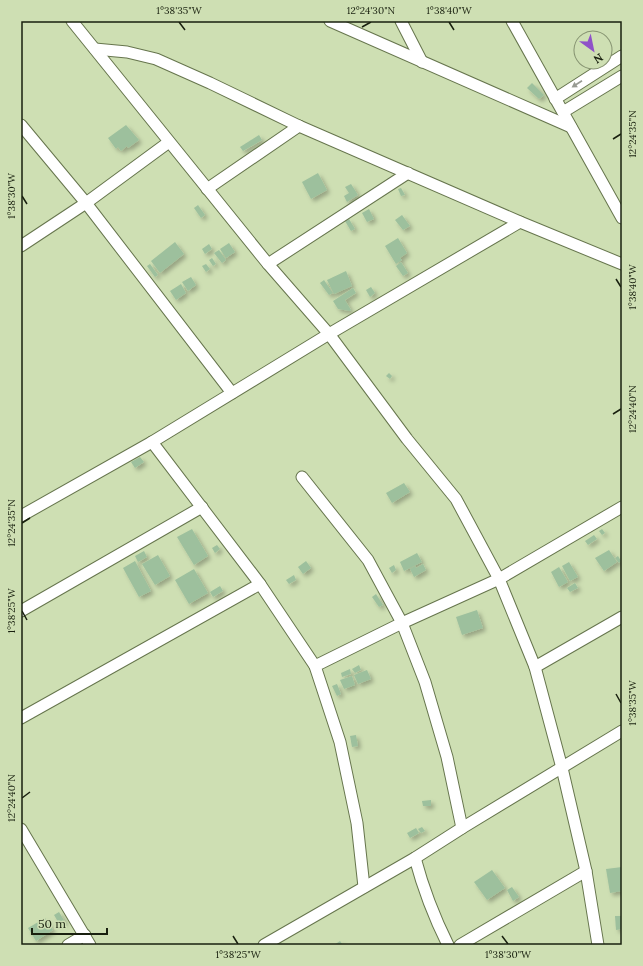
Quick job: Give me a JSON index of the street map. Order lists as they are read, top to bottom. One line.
{"scale_bar":"50 m","north":"bottom right","coordinates":["1°38'35\"W","12°24'30\"N","1°38'40\"W","12°24'35\"N","1°38'30\"W","12°24'40\"N","1°38'25\"W"]}
